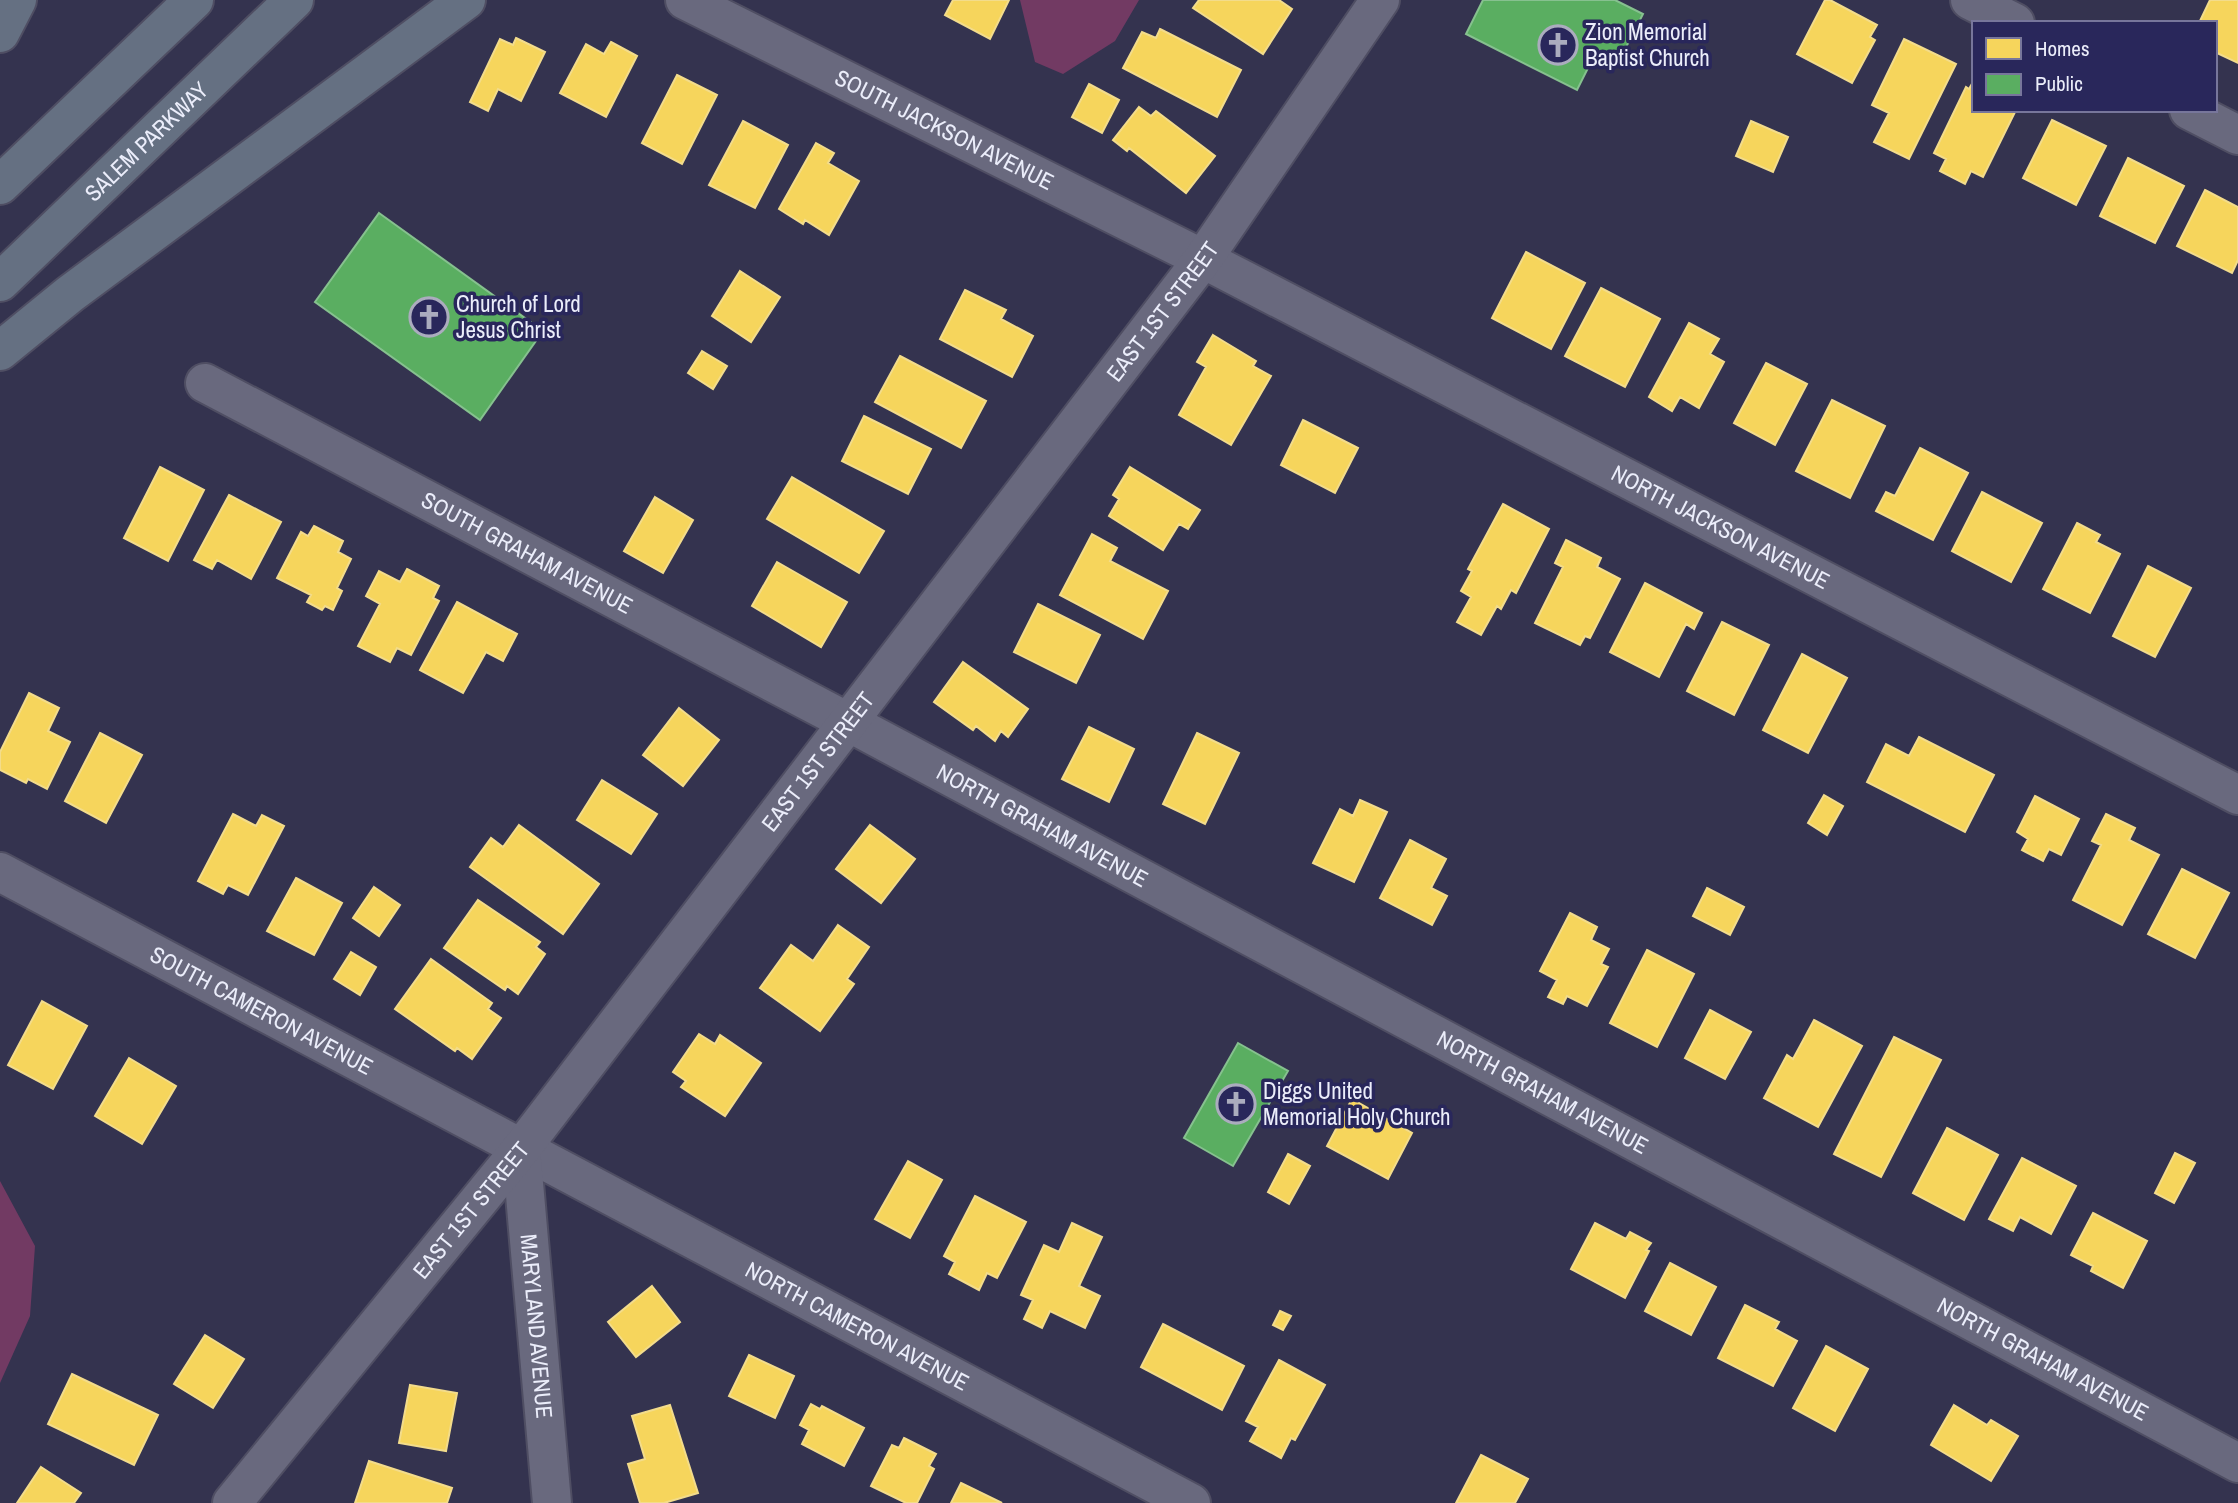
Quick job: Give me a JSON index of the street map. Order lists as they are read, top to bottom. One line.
{"streets":{"highway":["SALEM PARKWAY"],"street":["SOUTH JACKSON AVENUE","EAST 1ST STREET","NORTH JACKSON AVENUE","SOUTH GRAHAM AVENUE","NORTH GRAHAM AVENUE","SOUTH CAMERON AVENUE","MARYLAND AVENUE","NORTH CAMERON AVENUE"]},"crossings":[["SOUTH JACKSON AVENUE","EAST 1ST STREET"],["SOUTH JACKSON AVENUE","NORTH JACKSON AVENUE"],["EAST 1ST STREET","NORTH JACKSON AVENUE"],["EAST 1ST STREET","SOUTH GRAHAM AVENUE"],["EAST 1ST STREET","NORTH GRAHAM AVENUE"],["EAST 1ST STREET","SOUTH CAMERON AVENUE"],["EAST 1ST STREET","MARYLAND AVENUE"],["EAST 1ST STREET","NORTH CAMERON AVENUE"],["SOUTH GRAHAM AVENUE","NORTH GRAHAM AVENUE"],["SOUTH CAMERON AVENUE","MARYLAND AVENUE"],["SOUTH CAMERON AVENUE","NORTH CAMERON AVENUE"],["MARYLAND AVENUE","NORTH CAMERON AVENUE"]],"places":{"church":["Zion Memorial Baptist Church","Church of Lord Jesus Christ","Diggs United Memorial Holy Church"]},"legend":["Homes","Public"]}
